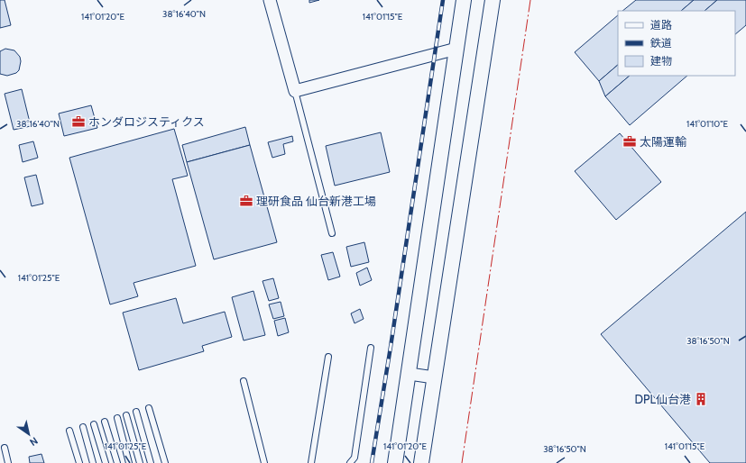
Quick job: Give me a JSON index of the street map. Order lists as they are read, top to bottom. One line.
{"places":{"office":["ホンダロジスティクス","太陽運輸","理研食品 仙台新港工場"],"building":["DPL仙台港"]},"legend":["道路","鉄道","建物"],"north":"bottom right","coordinates":["38°16'40\"N","141°01'20\"E","141°01'15\"E","141°01'10\"E","141°01'25\"E","38°16'50\"N"]}
